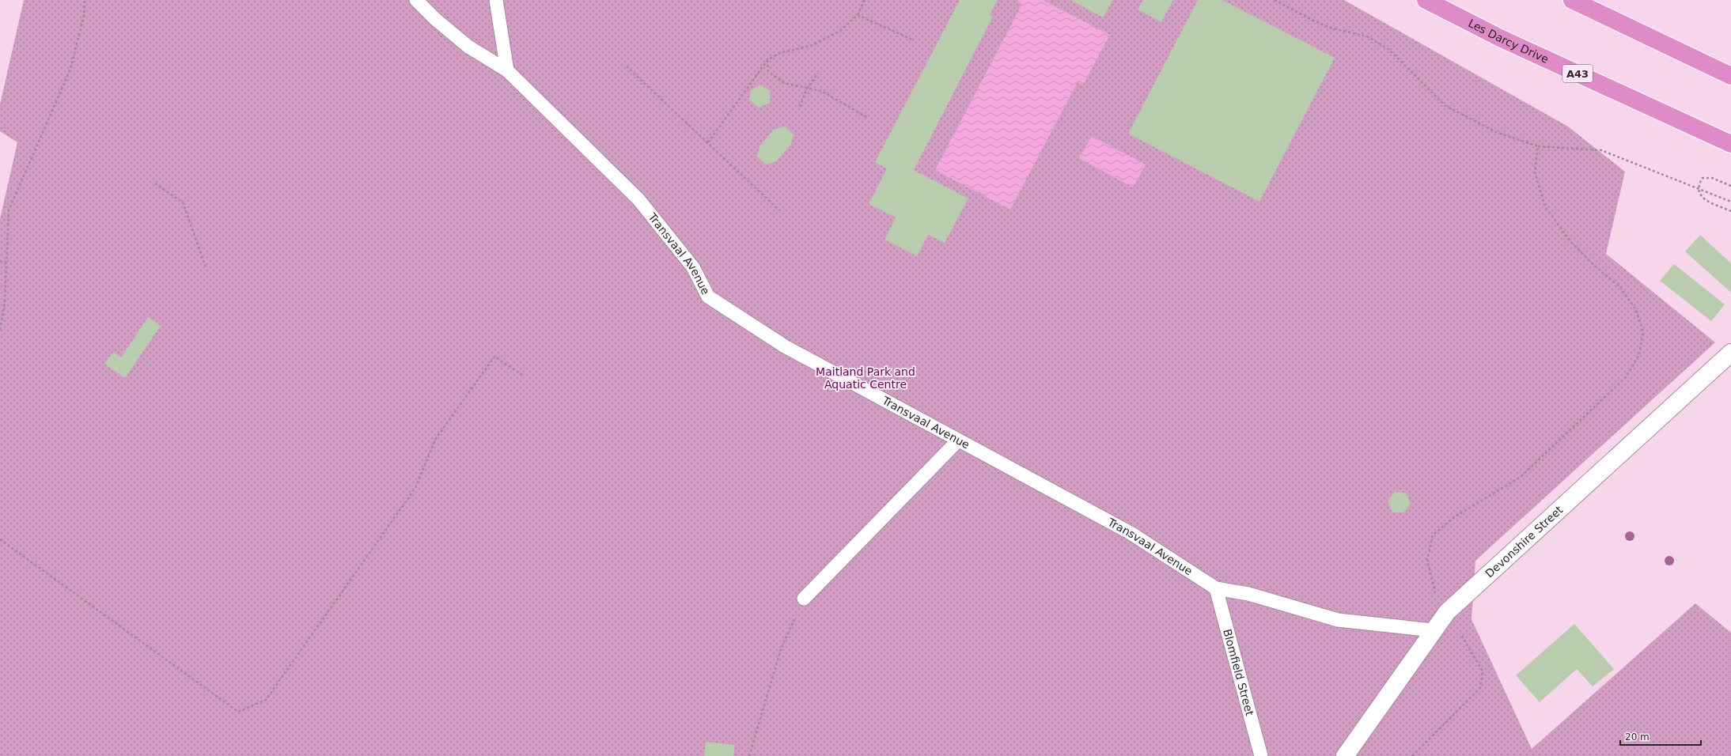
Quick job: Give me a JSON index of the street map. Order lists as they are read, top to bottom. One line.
{"streets":{"highway":["Les Darcy Drive","A43"],"street":["Devonshire Street"],"lane":["Transvaal Avenue","Blomfield Street"]},"crossings":[["Transvaal Avenue","Devonshire Street"],["Transvaal Avenue","Blomfield Street"]],"parks":["Maitland Park and Aquatic Centre"],"scale_bar":"20 m"}
